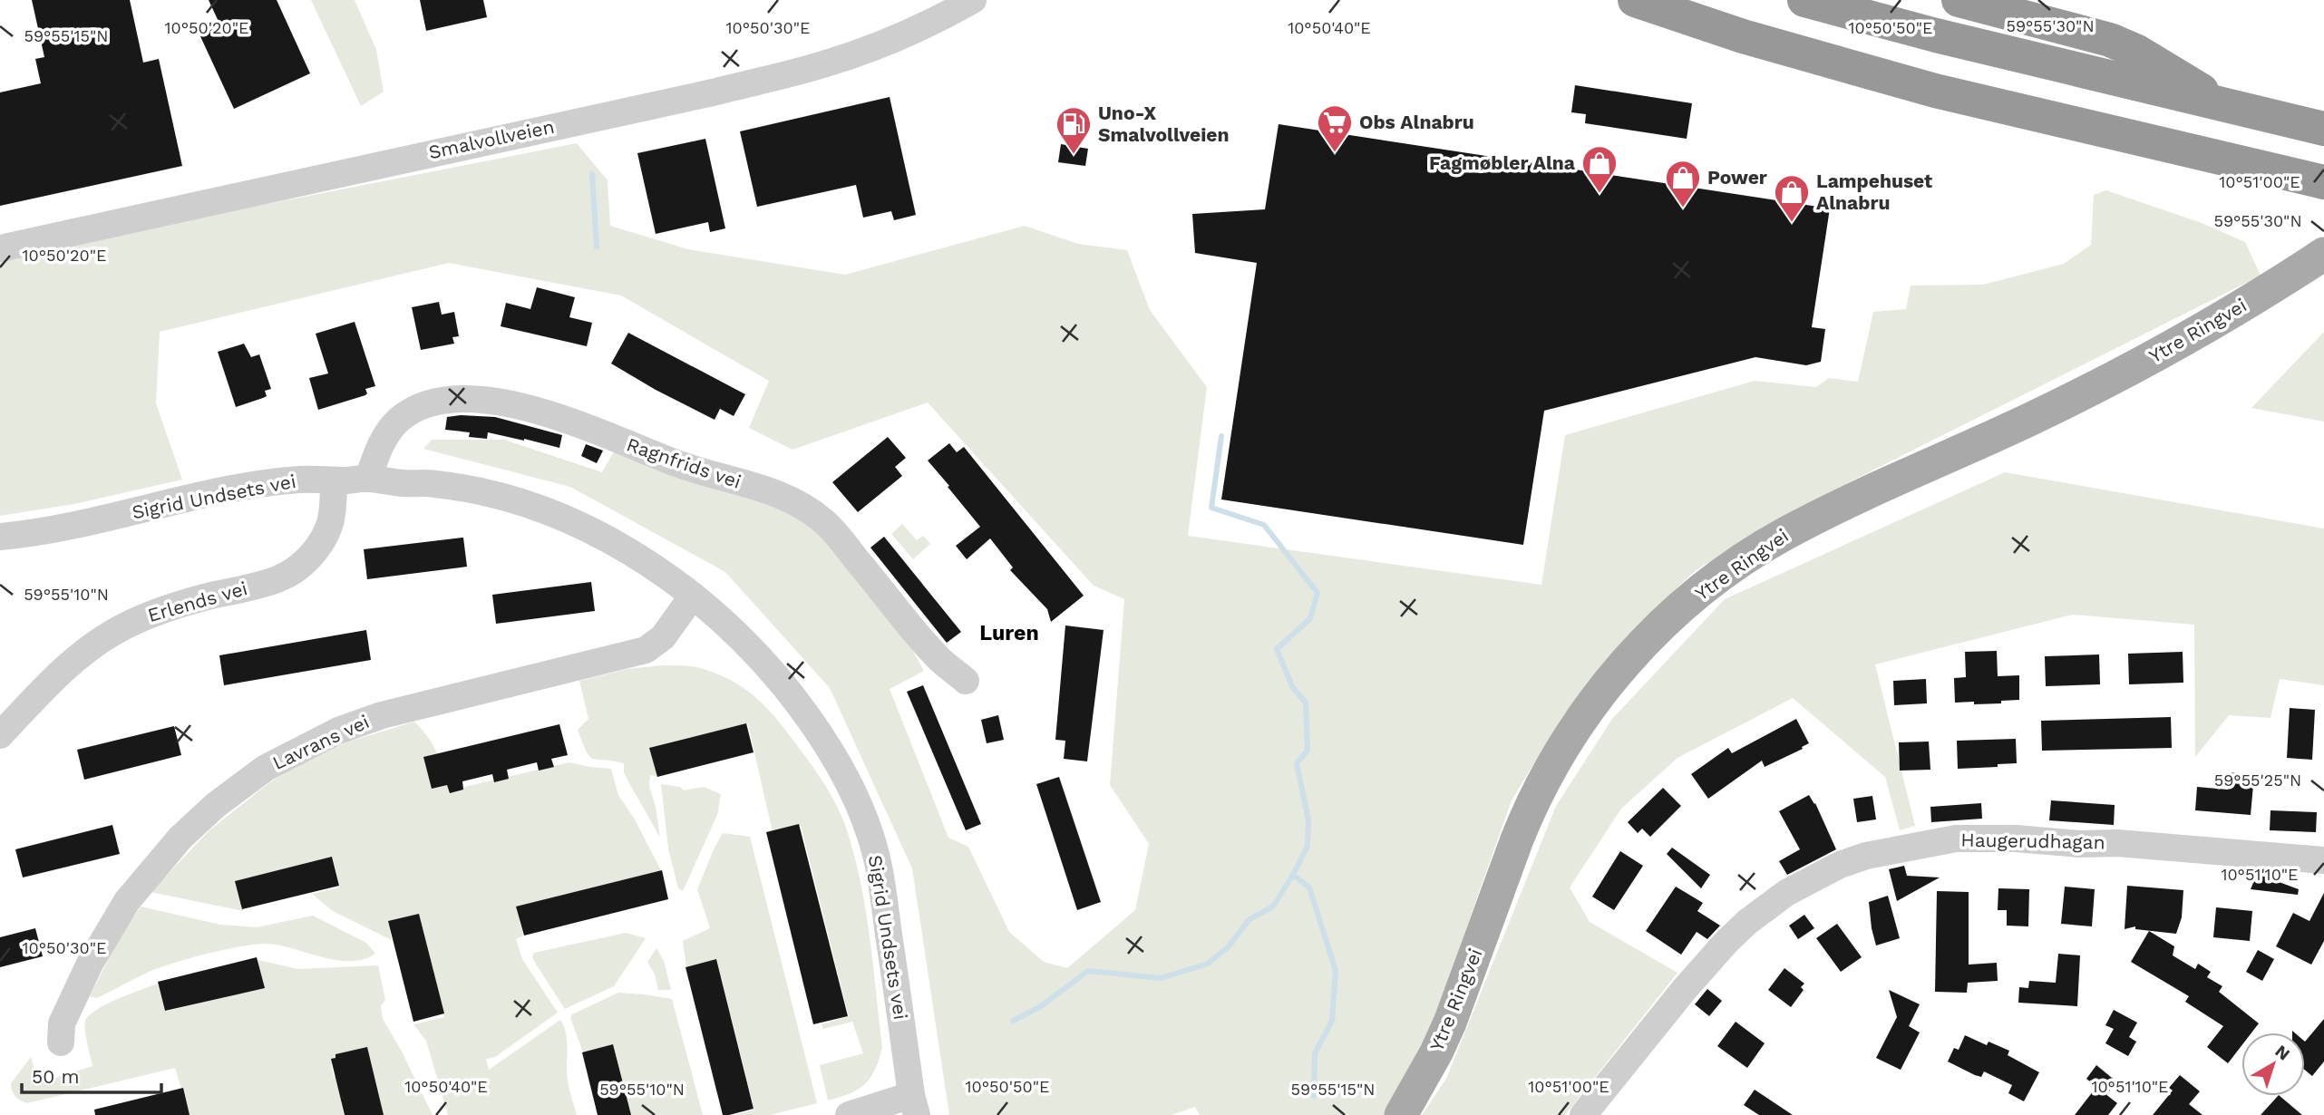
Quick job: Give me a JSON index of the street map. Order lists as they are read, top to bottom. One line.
{"streets":{"main road":["Ytre Ringvei"],"street":["Smalvollveien","Ragnfrids vei","Sigrid Undsets vei","Erlends vei","Lavrans vei","Haugerudhagan"]},"crossings":[["Ragnfrids vei","Sigrid Undsets vei"],["Sigrid Undsets vei","Erlends vei"],["Sigrid Undsets vei","Lavrans vei"]],"districts":["Luren"],"places":{"supermarket":["Obs Alnabru"],"fuel station":["Uno-X Smalvollveien"],"shop":["Fagmøbler Alna","Power","Lampehuset Alnabru"]},"scale_bar":"50 m","north":"top right","coordinates":["59°55'30\"N","10°50'20\"E","10°50'30\"E","10°50'40\"E","10°50'50\"E","59°55'15\"N","10°51'00\"E","59°55'10\"N","59°55'25\"N","10°51'10\"E"]}
